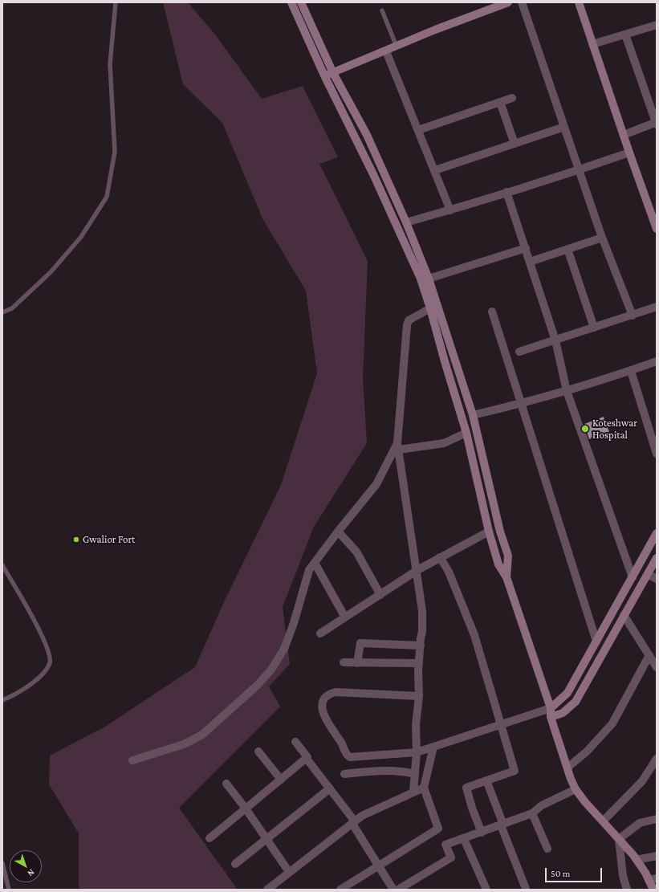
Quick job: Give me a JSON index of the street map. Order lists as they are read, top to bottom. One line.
{"places":["Koteshwar Hospital","Gwalior Fort"],"scale_bar":"50 m","north":"bottom right"}
